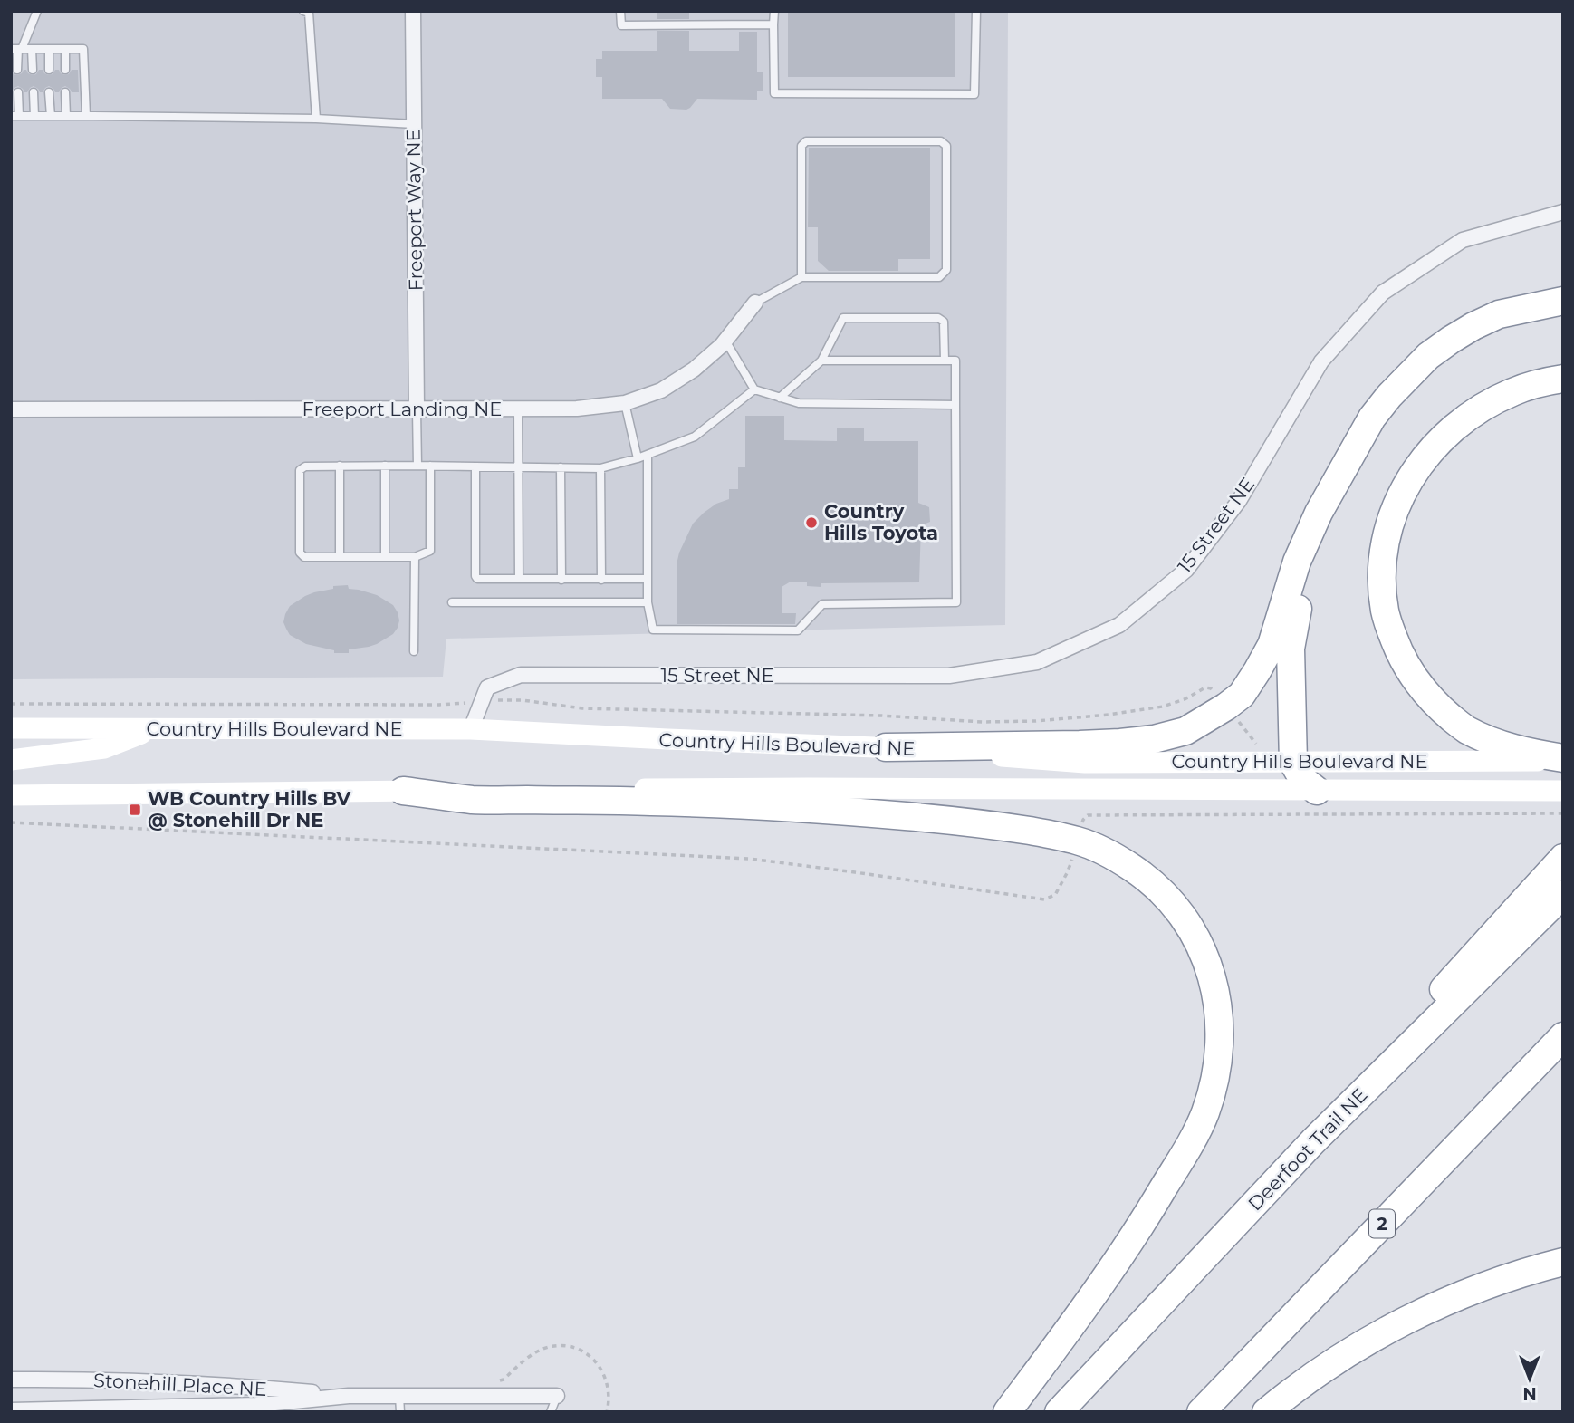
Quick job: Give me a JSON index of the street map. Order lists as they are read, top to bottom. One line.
{"streets":{"highway":["Deerfoot Trail NE","2"],"main road":["Country Hills Boulevard NE"],"street":["Freeport Way NE","Freeport Landing NE","15 Street NE","Stonehill Place NE"]},"crossings":[["Freeport Way NE","Freeport Landing NE"],["15 Street NE","Country Hills Boulevard NE"]],"places":{"other":["Country Hills Toyota"],"transit":["WB Country Hills BV @ Stonehill Dr NE"]},"north":"bottom"}
